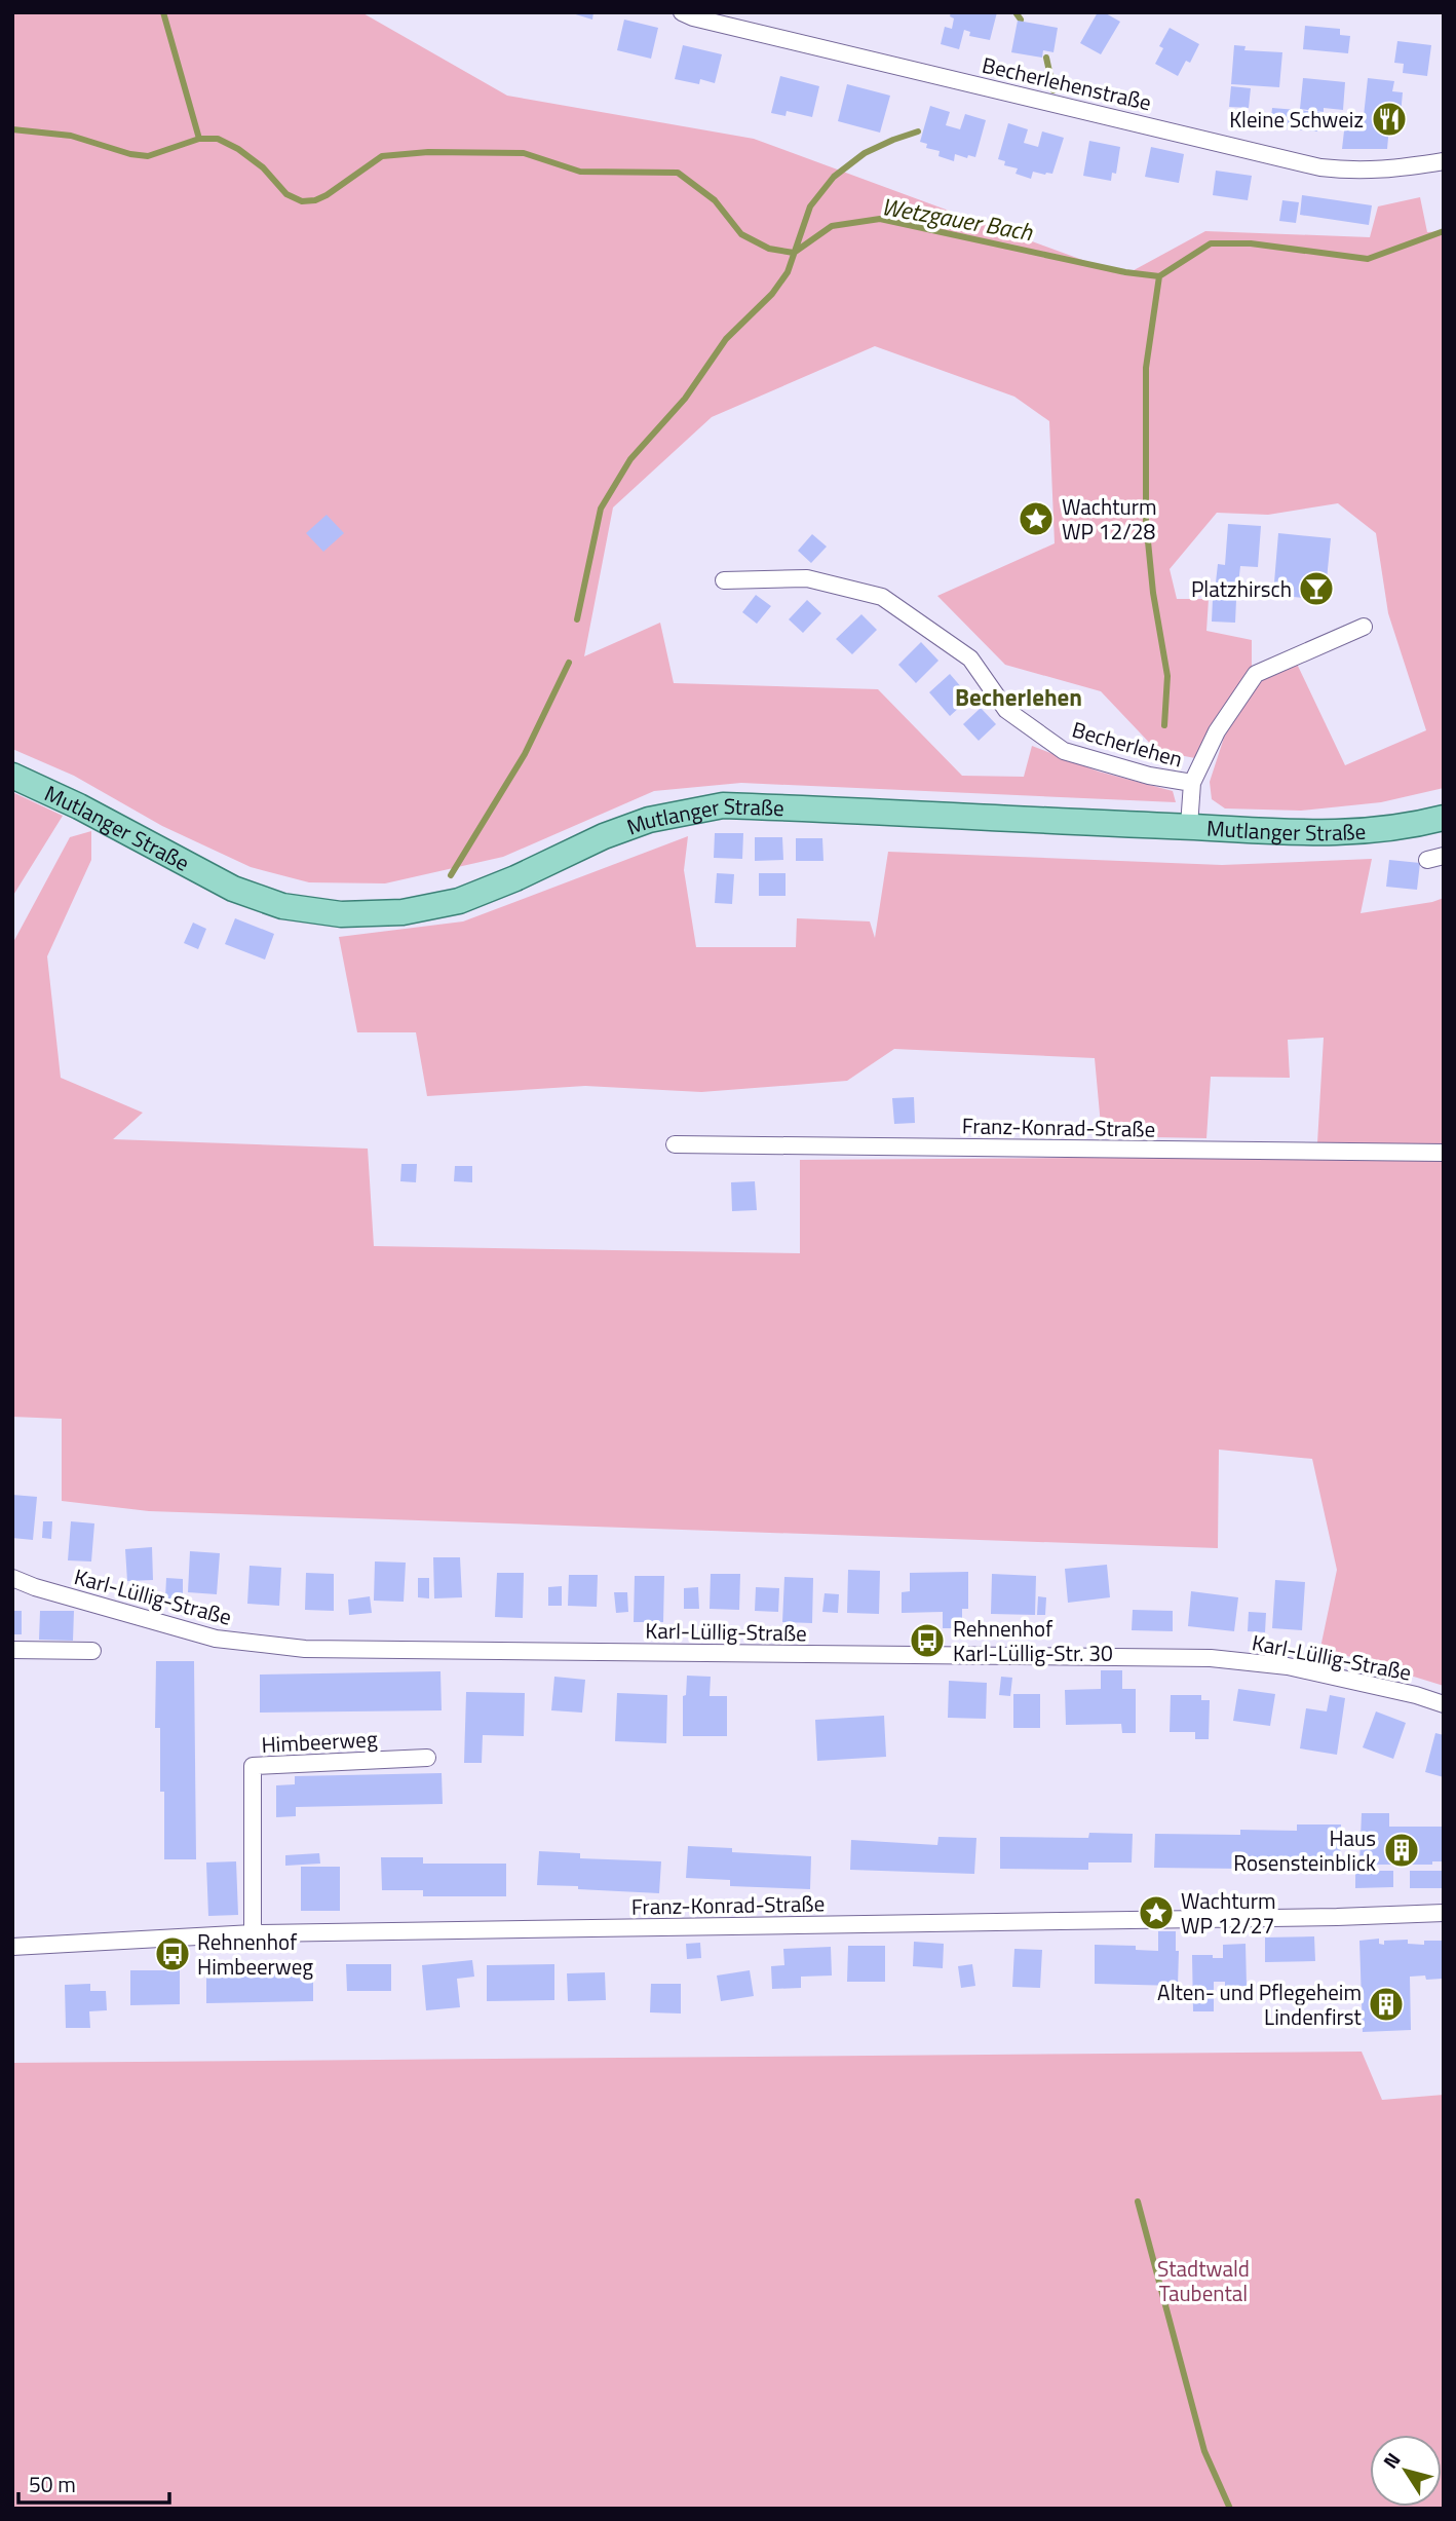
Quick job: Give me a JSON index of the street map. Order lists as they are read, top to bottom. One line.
{"streets":{"main road":["Mutlanger Straße"],"street":["Becherlehenstraße","Becherlehen","Franz-Konrad-Straße","Karl-Lüllig-Straße","Himbeerweg"]},"crossings":[["Becherlehen","Mutlanger Straße"],["Franz-Konrad-Straße","Himbeerweg"]],"districts":["Becherlehen"],"water":["Wetzgauer Bach"],"parks":["Stadtwald Taubental"],"places":{"restaurant":["Kleine Schweiz"],"place":["Wachturm WP 12/28","Wachturm WP 12/27"],"bar":["Platzhirsch"],"bus stop":["Rehnenhof Karl-Lüllig-Str. 30","Rehnenhof Himbeerweg"],"building":["Haus Rosensteinblick","Alten- und Pflegeheim Lindenfirst"]},"scale_bar":"50 m","north":"top left"}
